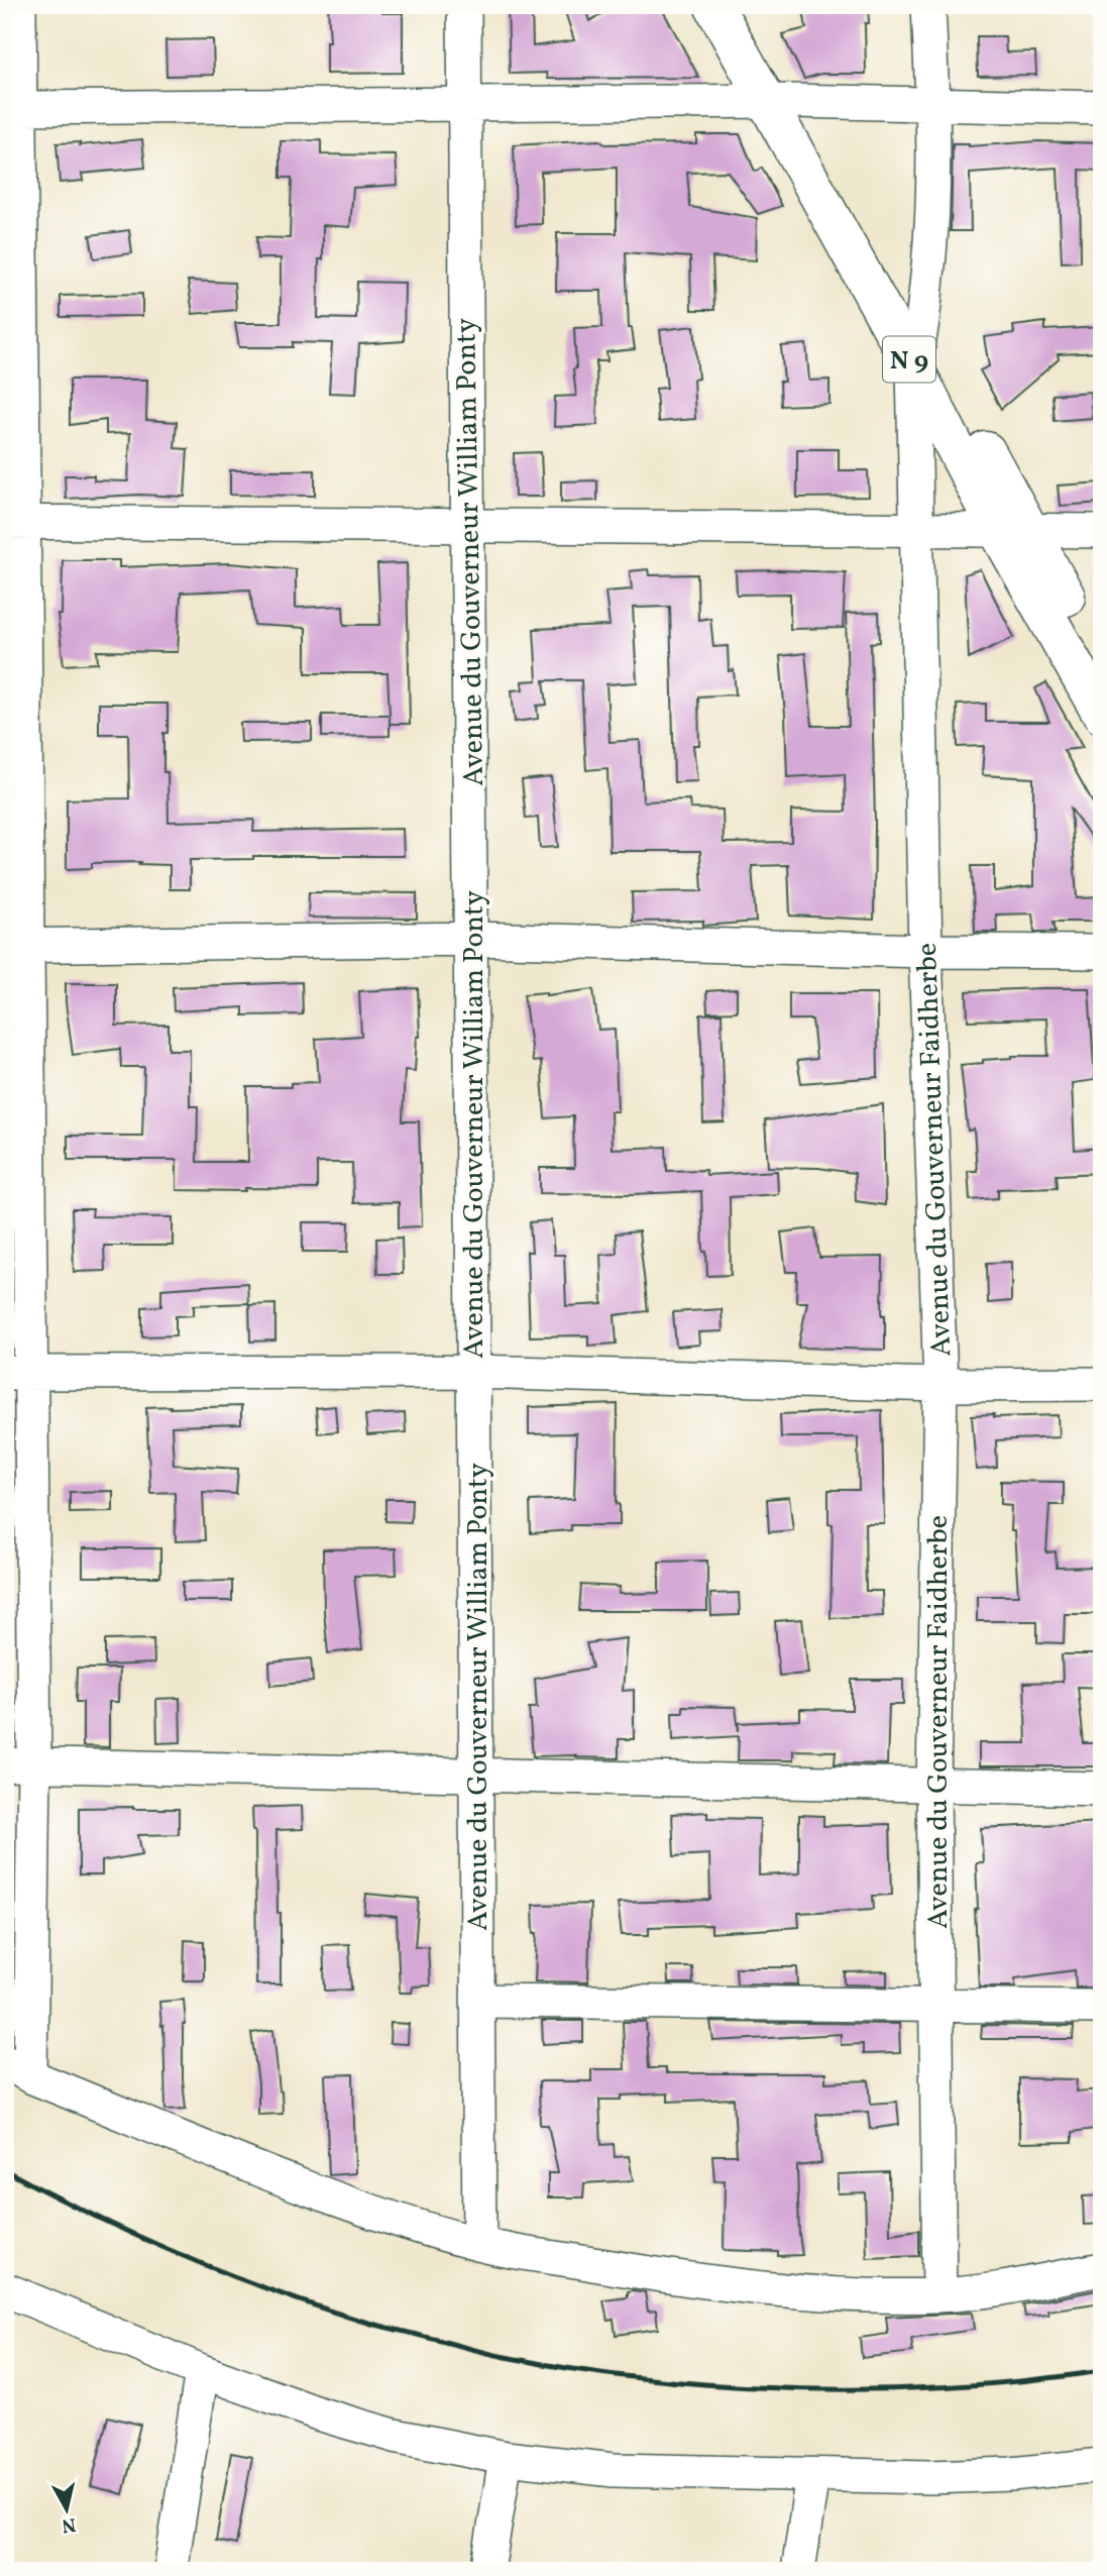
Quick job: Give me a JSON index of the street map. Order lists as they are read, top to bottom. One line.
{"streets":{"main road":["N 9"],"street":["Avenue du Gouverneur William Ponty","Avenue du Gouverneur Faidherbe"]},"crossings":[["N 9","Avenue du Gouverneur Faidherbe"]],"north":"bottom"}
